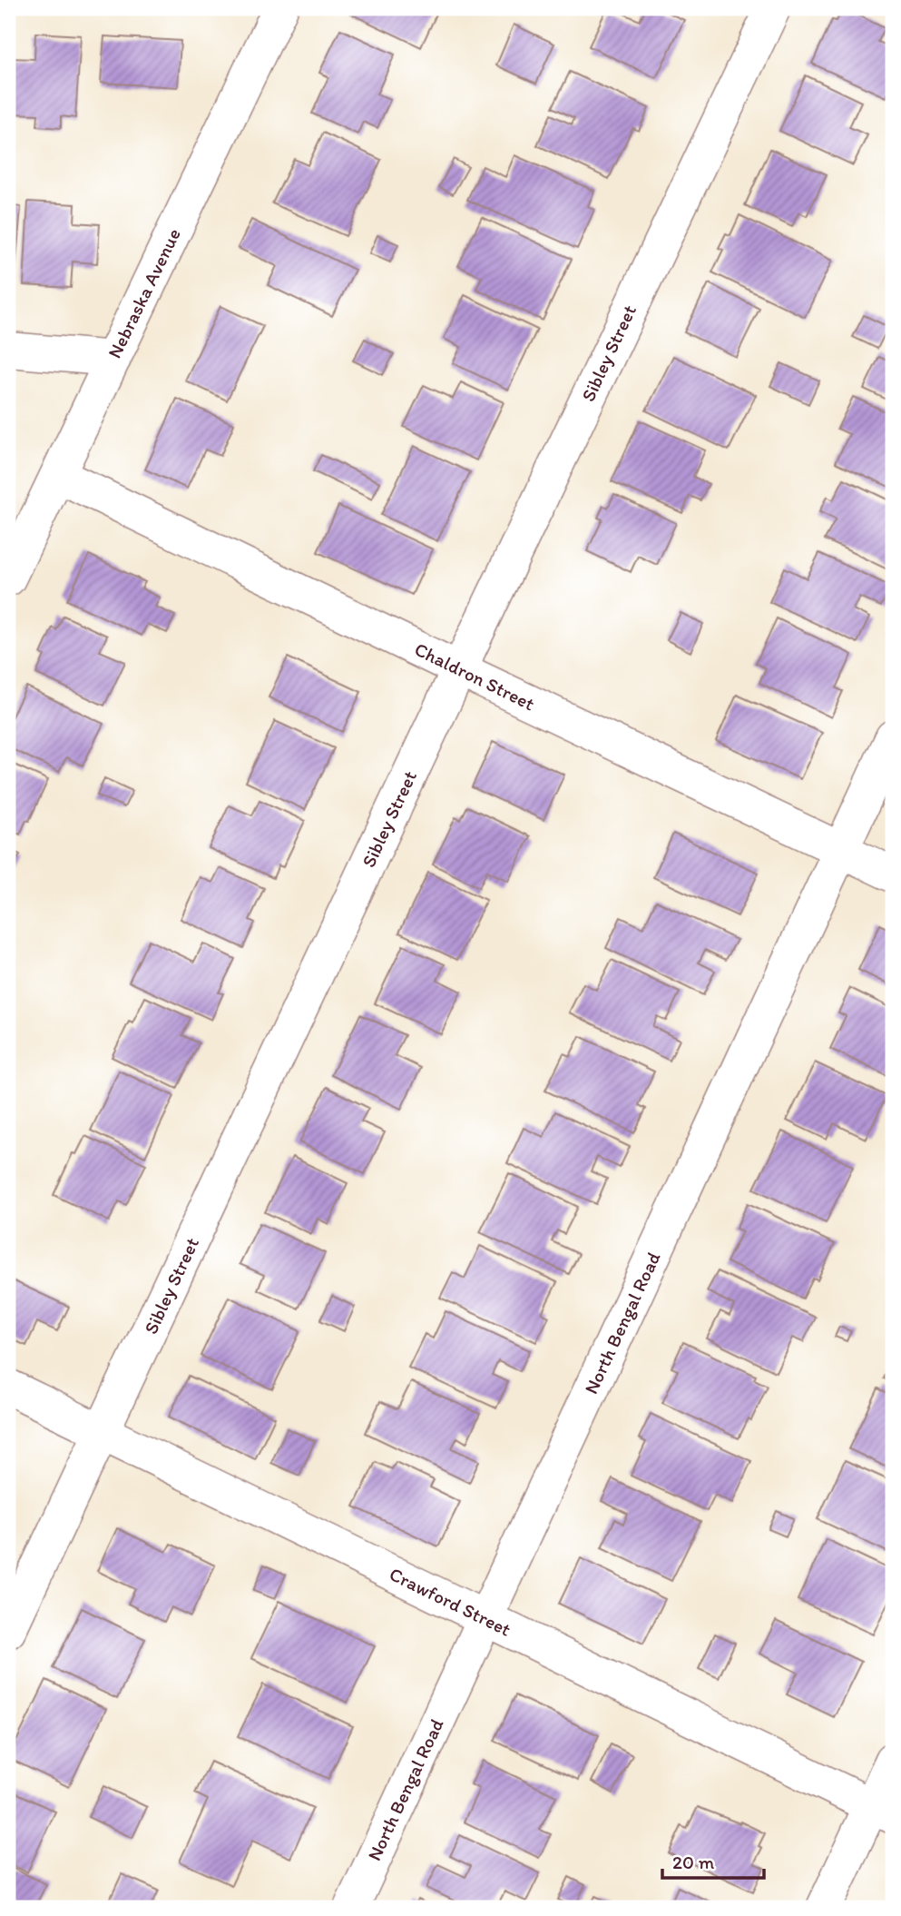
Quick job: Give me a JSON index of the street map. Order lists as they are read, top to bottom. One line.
{"streets":{"street":["Nebraska Avenue","Sibley Street","Chaldron Street","North Bengal Road","Crawford Street"]},"crossings":[["Nebraska Avenue","Chaldron Street"],["Sibley Street","Chaldron Street"],["Sibley Street","Crawford Street"],["Chaldron Street","North Bengal Road"],["North Bengal Road","Crawford Street"]],"scale_bar":"20 m"}
